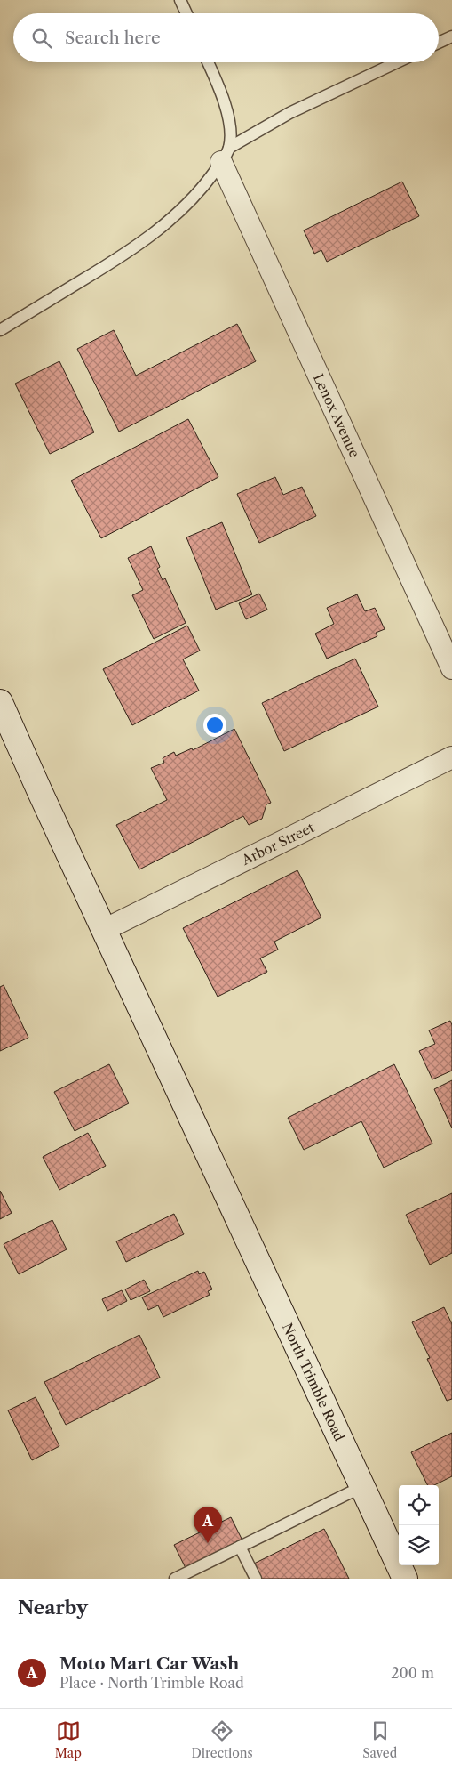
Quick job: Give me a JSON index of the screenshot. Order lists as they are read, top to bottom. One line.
{"streets":{"main road":["North Trimble Road"],"street":["Lenox Avenue","Arbor Street"]},"crossings":[["Arbor Street","North Trimble Road"]],"page":{"search":"Search here","pins":"A","heading":"Nearby","list":[{"mark":"A","name":"Moto Mart Car Wash","note":"Place · North Trimble Road","value":"200 m"}],"nav":["Map","Directions","Saved"]}}
